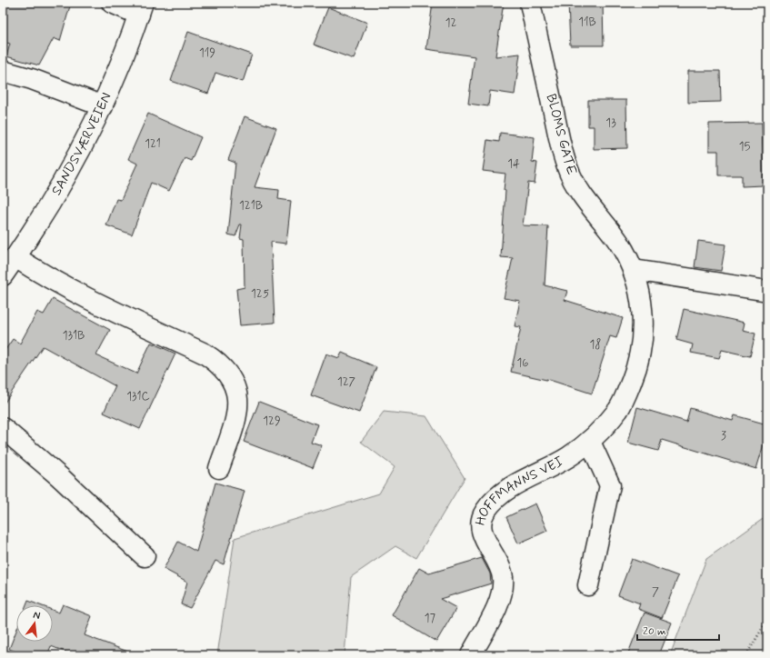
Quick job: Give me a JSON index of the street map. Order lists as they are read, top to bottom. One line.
{"streets":{"street":["BLOMS GATE","SANDSVÆRVEIEN","HOFFMANNS VEI"]},"crossings":[["BLOMS GATE","HOFFMANNS VEI"]],"house_numbers":["11B","12","119","13","121","15","14","121B","125","131B","18","16","127","131C","129","3","7","17"],"scale_bar":"20 m","north":"top"}
